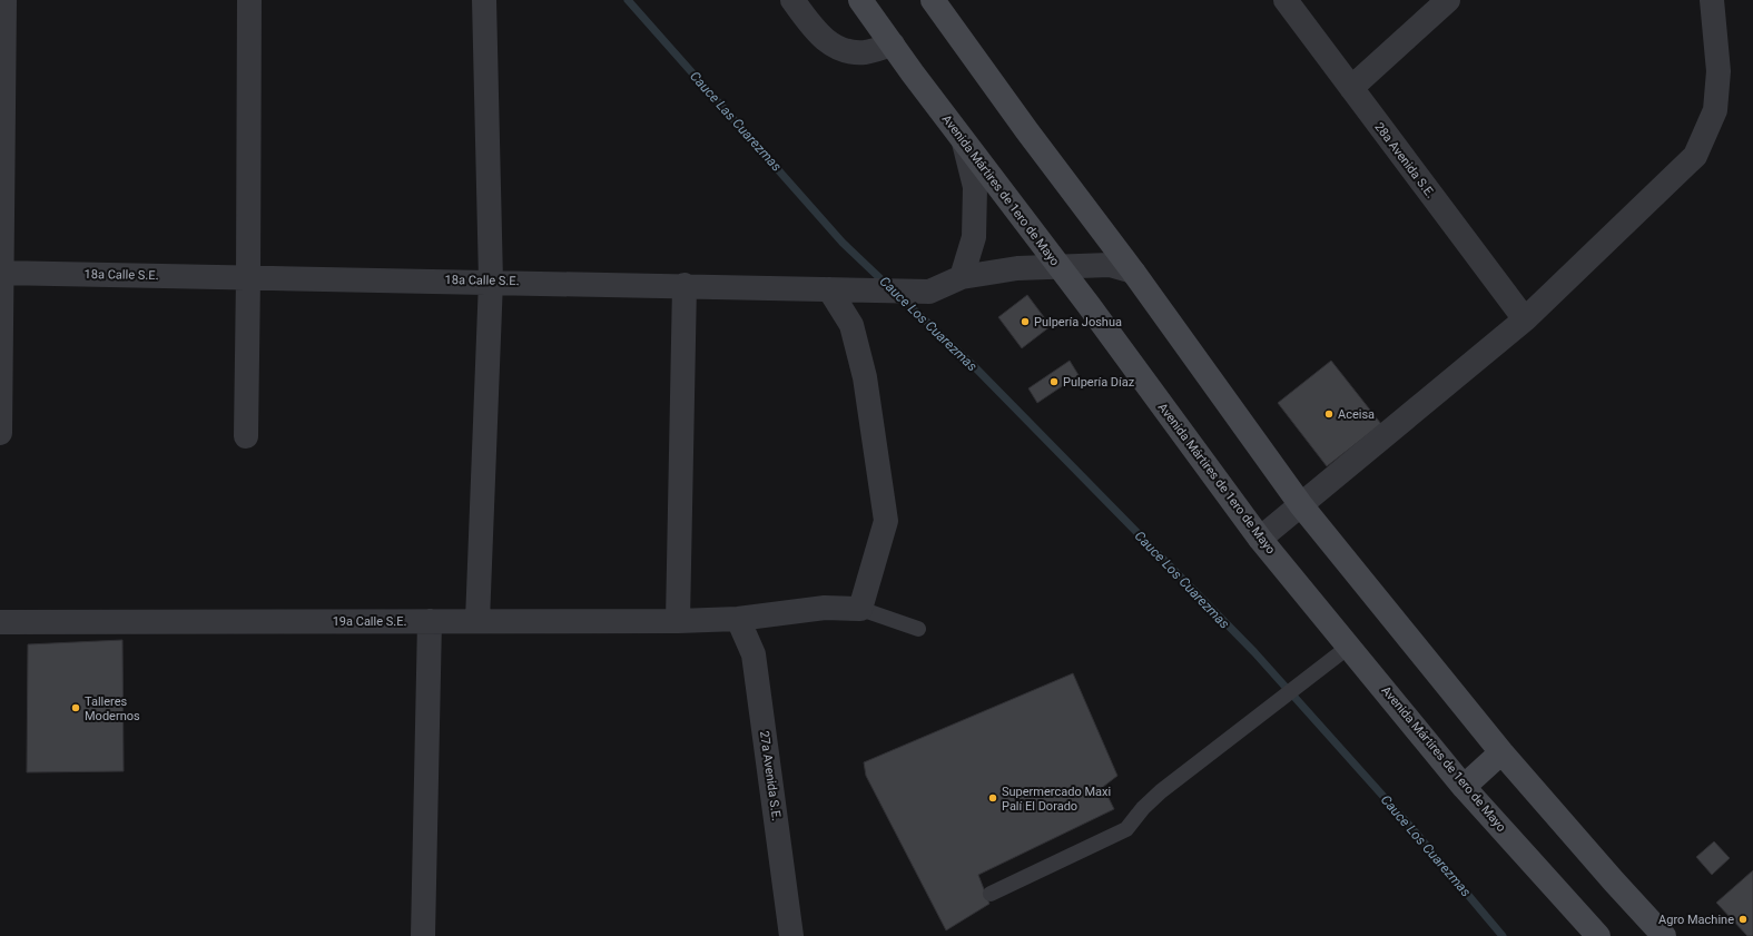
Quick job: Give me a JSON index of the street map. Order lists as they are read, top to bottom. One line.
{"streets":{"main road":["Avenida Mártires de 1ero de Mayo"],"street":["28a Avenida S.E.","18a Calle S.E.","19a Calle S.E.","27a Avenida S.E."]},"crossings":[["Avenida Mártires de 1ero de Mayo","18a Calle S.E."],["19a Calle S.E.","27a Avenida S.E."]],"water":["Cauce Las Cuarezmas","Cauce Los Cuarezmas"],"places":["Pulpería Joshua","Pulpería Díaz","Aceisa","Talleres Modernos","Supermercado Maxi Palí El Dorado","Agro Machine"]}
